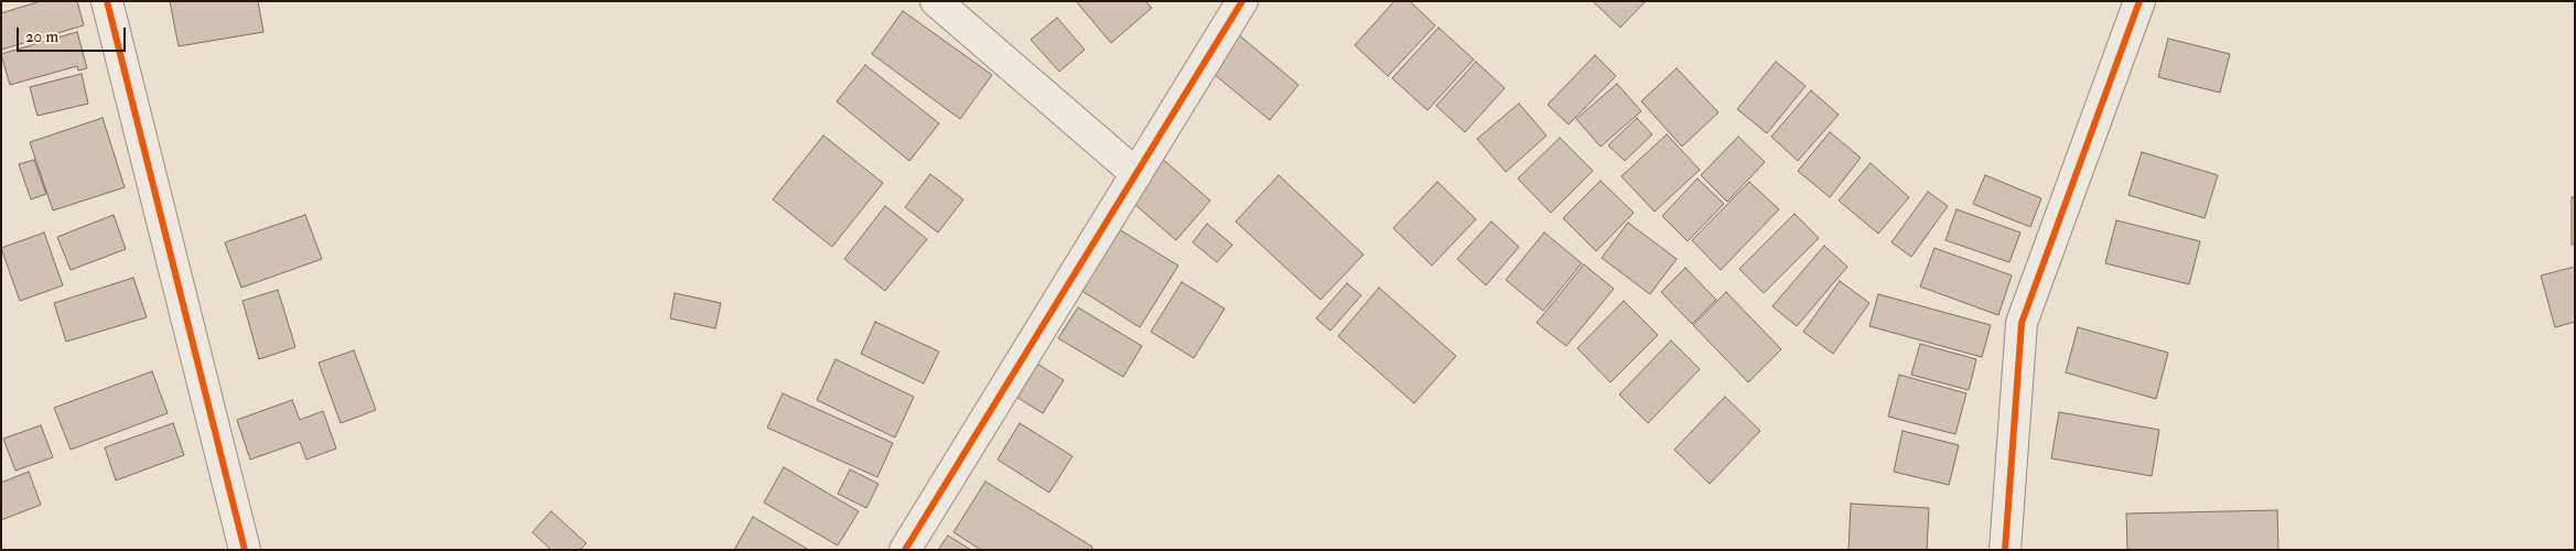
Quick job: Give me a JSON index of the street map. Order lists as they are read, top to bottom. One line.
{"scale_bar":"20 m"}
